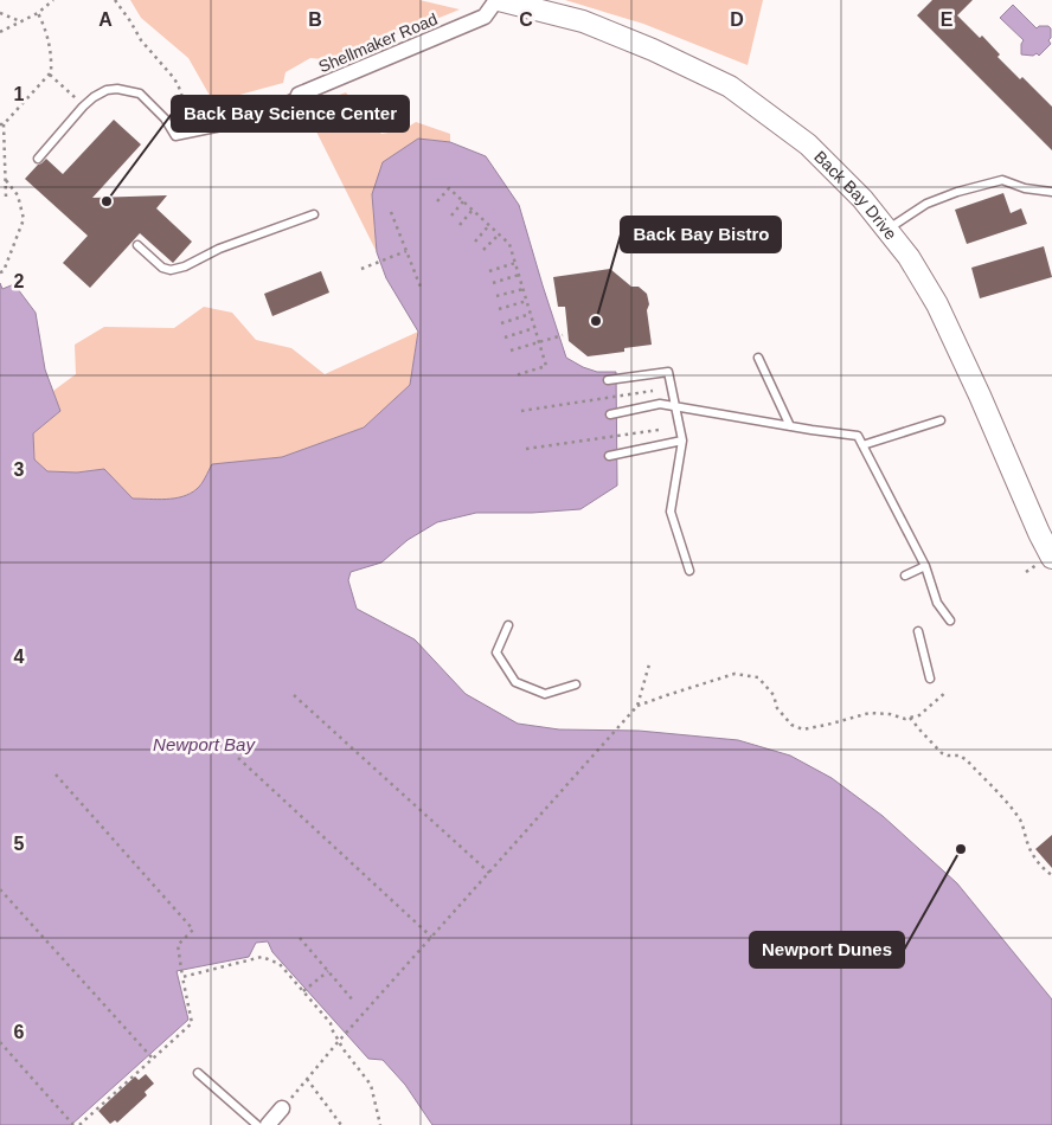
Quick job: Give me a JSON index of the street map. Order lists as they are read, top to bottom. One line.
{"streets":{"street":["Shellmaker Road","Back Bay Drive"]},"crossings":[["Shellmaker Road","Back Bay Drive"]],"water":["Newport Bay"],"places":["Back Bay Science Center","Back Bay Bistro","Newport Dunes"],"grid":{"columns":["A","B","C","D","E"],"rows":["1","2","3","4","5","6"]}}
